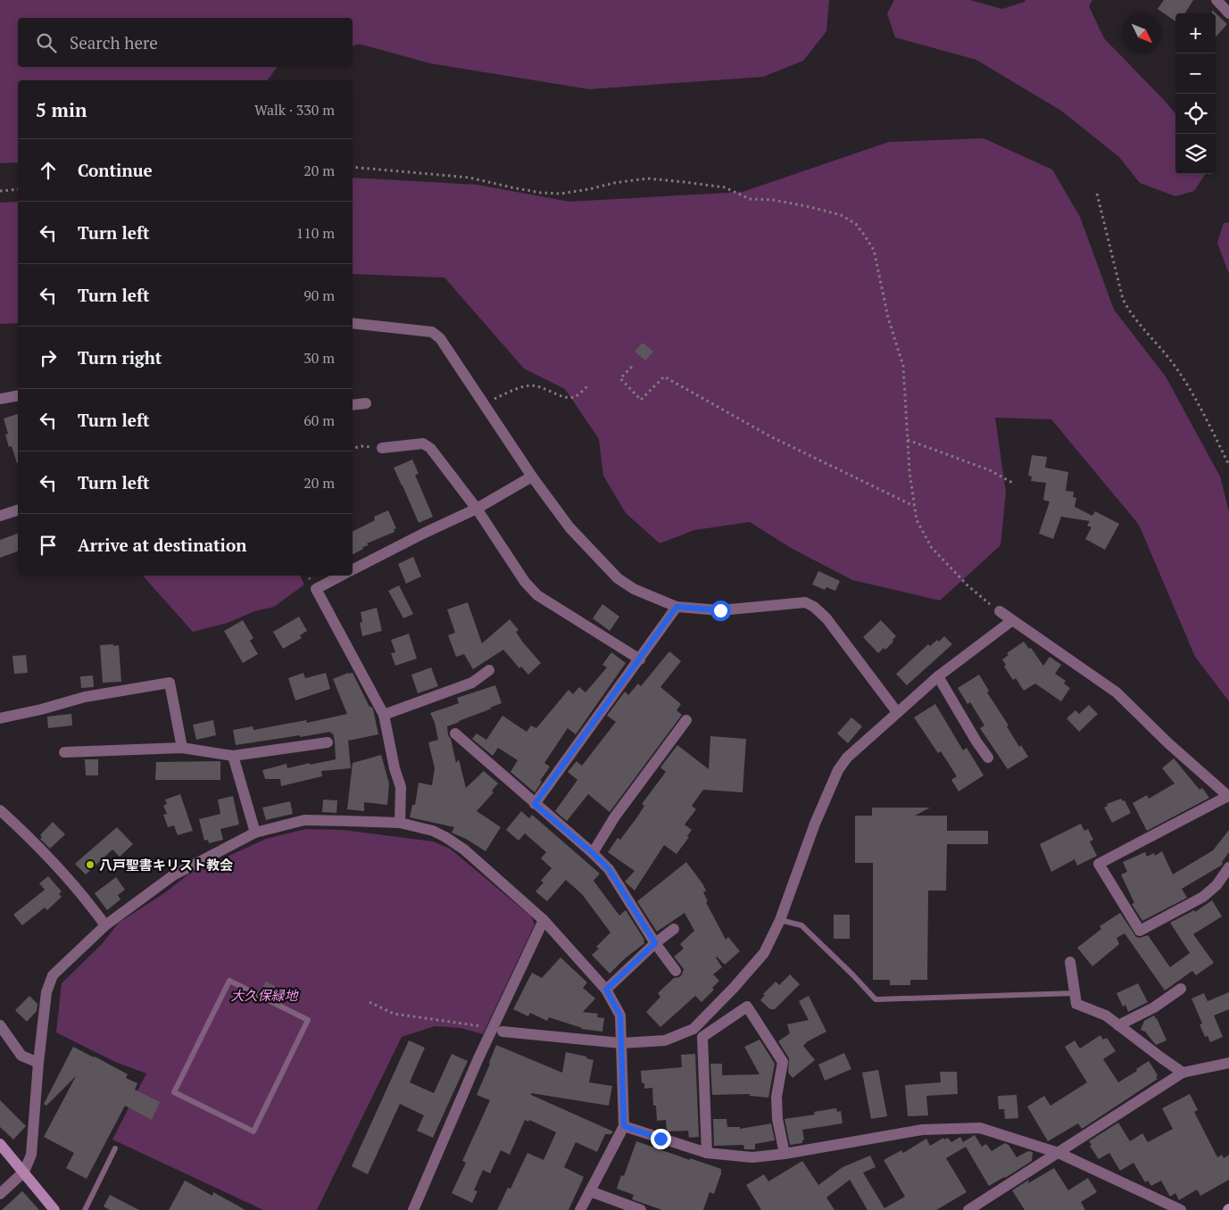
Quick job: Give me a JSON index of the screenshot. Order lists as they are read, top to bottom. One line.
{"parks":["大久保緑地"],"places":["八戸聖書キリスト教会"],"north":"bottom right","page":{"map_buttons":["+","−"],"search":"Search here","heading":["5 min","Walk · 330 m"],"list":[["Continue","20 m"],["Turn left","110 m"],["Turn left","90 m"],["Turn right","30 m"],["Turn left","60 m"],["Turn left","20 m"],"Arrive at destination"]}}
